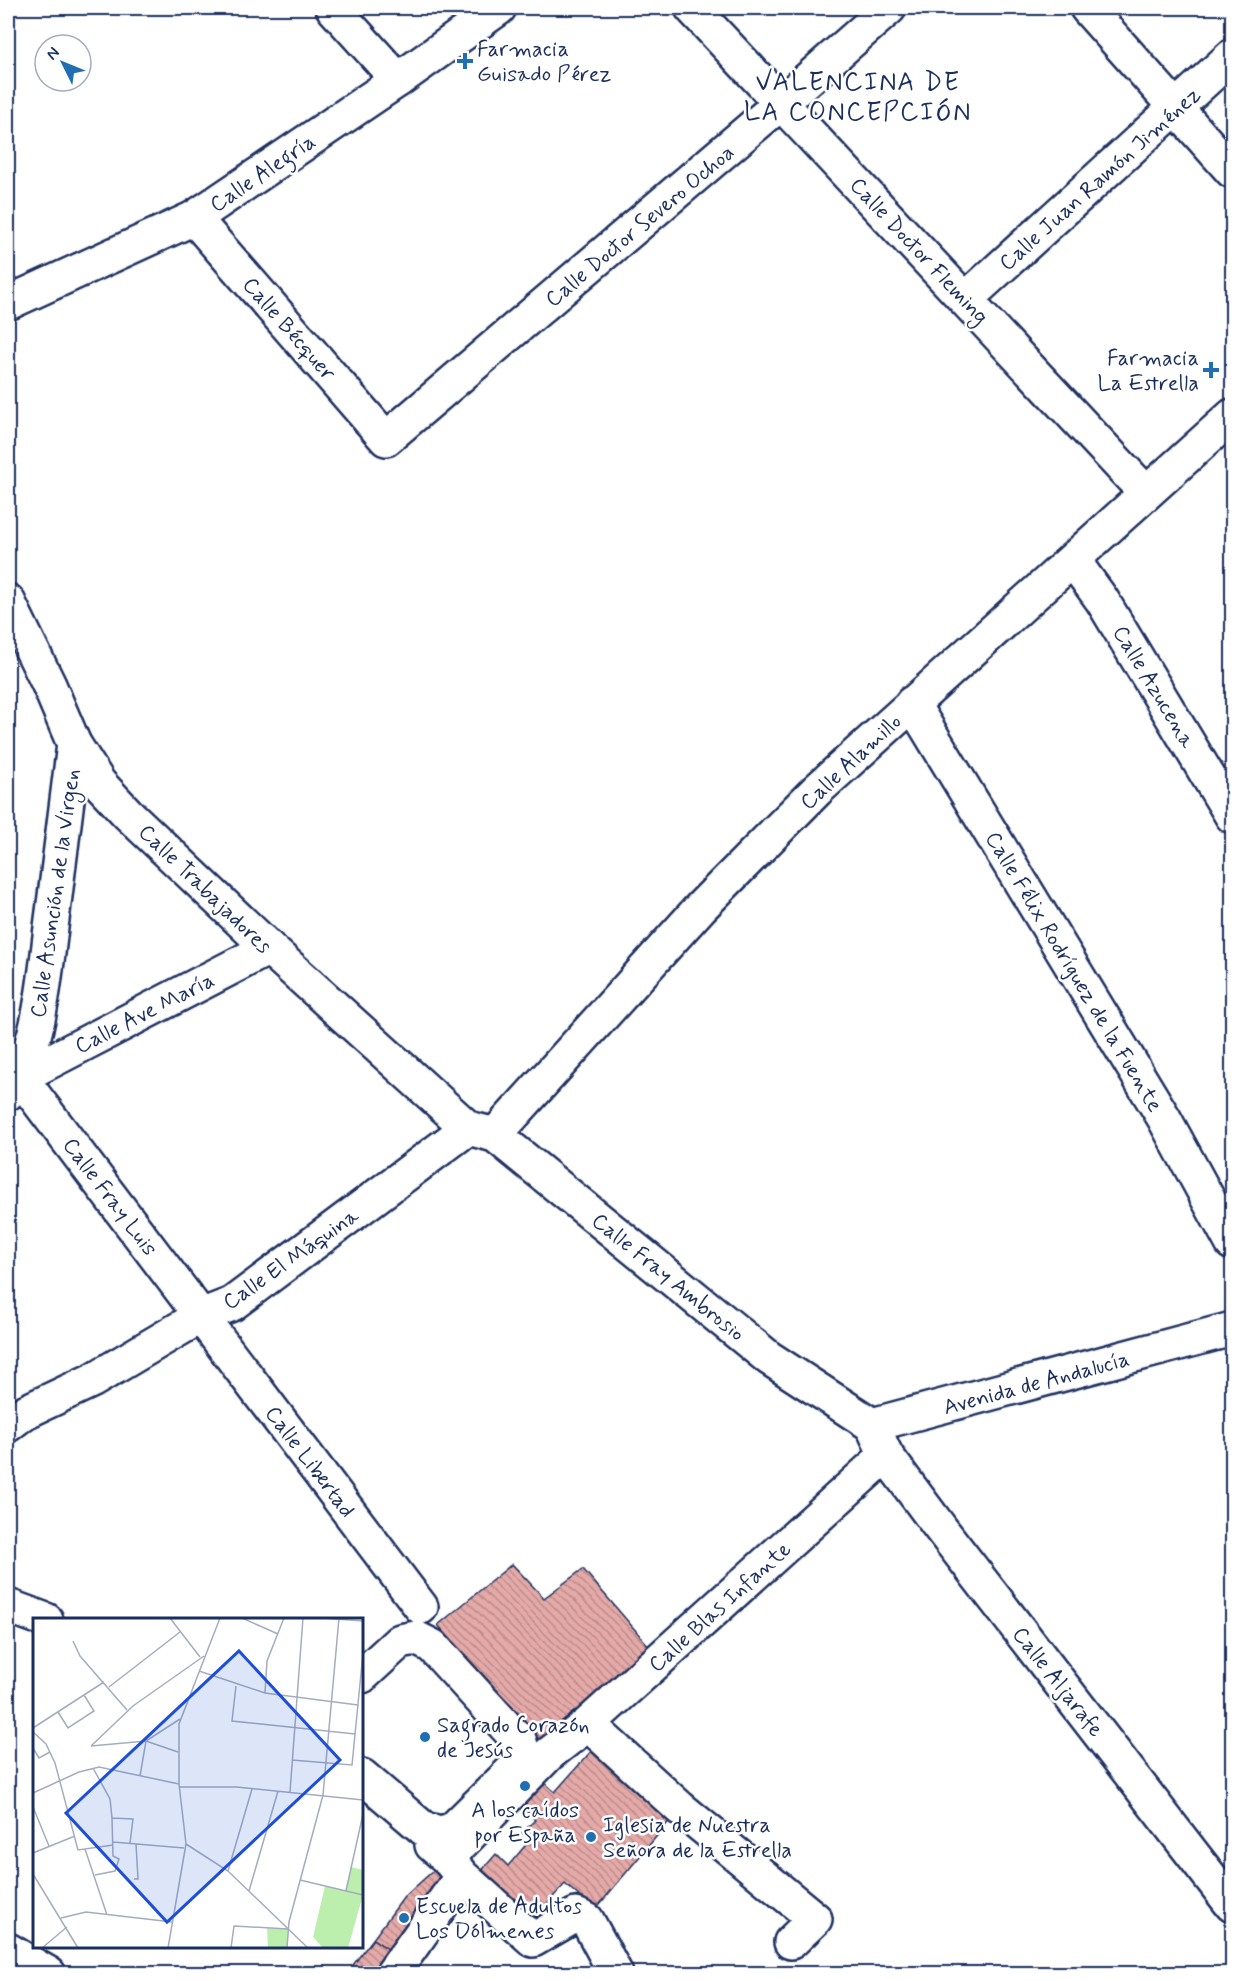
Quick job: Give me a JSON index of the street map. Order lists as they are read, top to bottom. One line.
{"streets":{"street":["Calle Alegría","Calle Juan Ramón Jiménez","Calle Doctor Severo Ochoa","Calle Doctor Fleming","Calle Bécquer","Calle Azucena","Calle Alamillo","Calle Trabajadores","Calle Asunción de la Virgen","Calle Félix Rodríguez de la Fuente","Calle Ave María","Calle Fray Luis","Calle El Máquina","Calle Fray Ambrosio","Avenida de Andalucía","Calle Libertad","Calle Blas Infante","Calle Aljarafe"]},"crossings":[["Calle Alegría","Calle Bécquer"],["Calle Juan Ramón Jiménez","Calle Doctor Fleming"],["Calle Doctor Severo Ochoa","Calle Doctor Fleming"],["Calle Doctor Severo Ochoa","Calle Bécquer"],["Calle Doctor Fleming","Calle Alamillo"],["Calle Azucena","Calle Alamillo"],["Calle Alamillo","Calle Trabajadores"],["Calle Alamillo","Calle Félix Rodríguez de la Fuente"],["Calle Alamillo","Calle El Máquina"],["Calle Alamillo","Calle Fray Ambrosio"],["Calle Trabajadores","Calle Asunción de la Virgen"],["Calle Trabajadores","Calle Ave María"],["Calle Trabajadores","Calle El Máquina"],["Calle Trabajadores","Calle Fray Ambrosio"],["Calle Asunción de la Virgen","Calle Ave María"],["Calle Asunción de la Virgen","Calle Fray Luis"],["Calle Ave María","Calle Fray Luis"],["Calle Fray Luis","Calle El Máquina"],["Calle Fray Luis","Calle Libertad"],["Calle El Máquina","Calle Fray Ambrosio"],["Calle El Máquina","Calle Libertad"],["Calle Fray Ambrosio","Avenida de Andalucía"],["Calle Libertad","Calle Blas Infante"],["Calle Blas Infante","Calle Aljarafe"]],"districts":["VALENCINA DE LA CONCEPCIÓN"],"places":{"health":["Farmacia Guisado Pérez","Farmacia La Estrella"],"other":["Sagrado Corazón de Jesús","A los caídos por España","Iglesia de Nuestra Señora de la Estrella","Escuela de Adultos Los Dólmenes"]},"north":"top left"}
